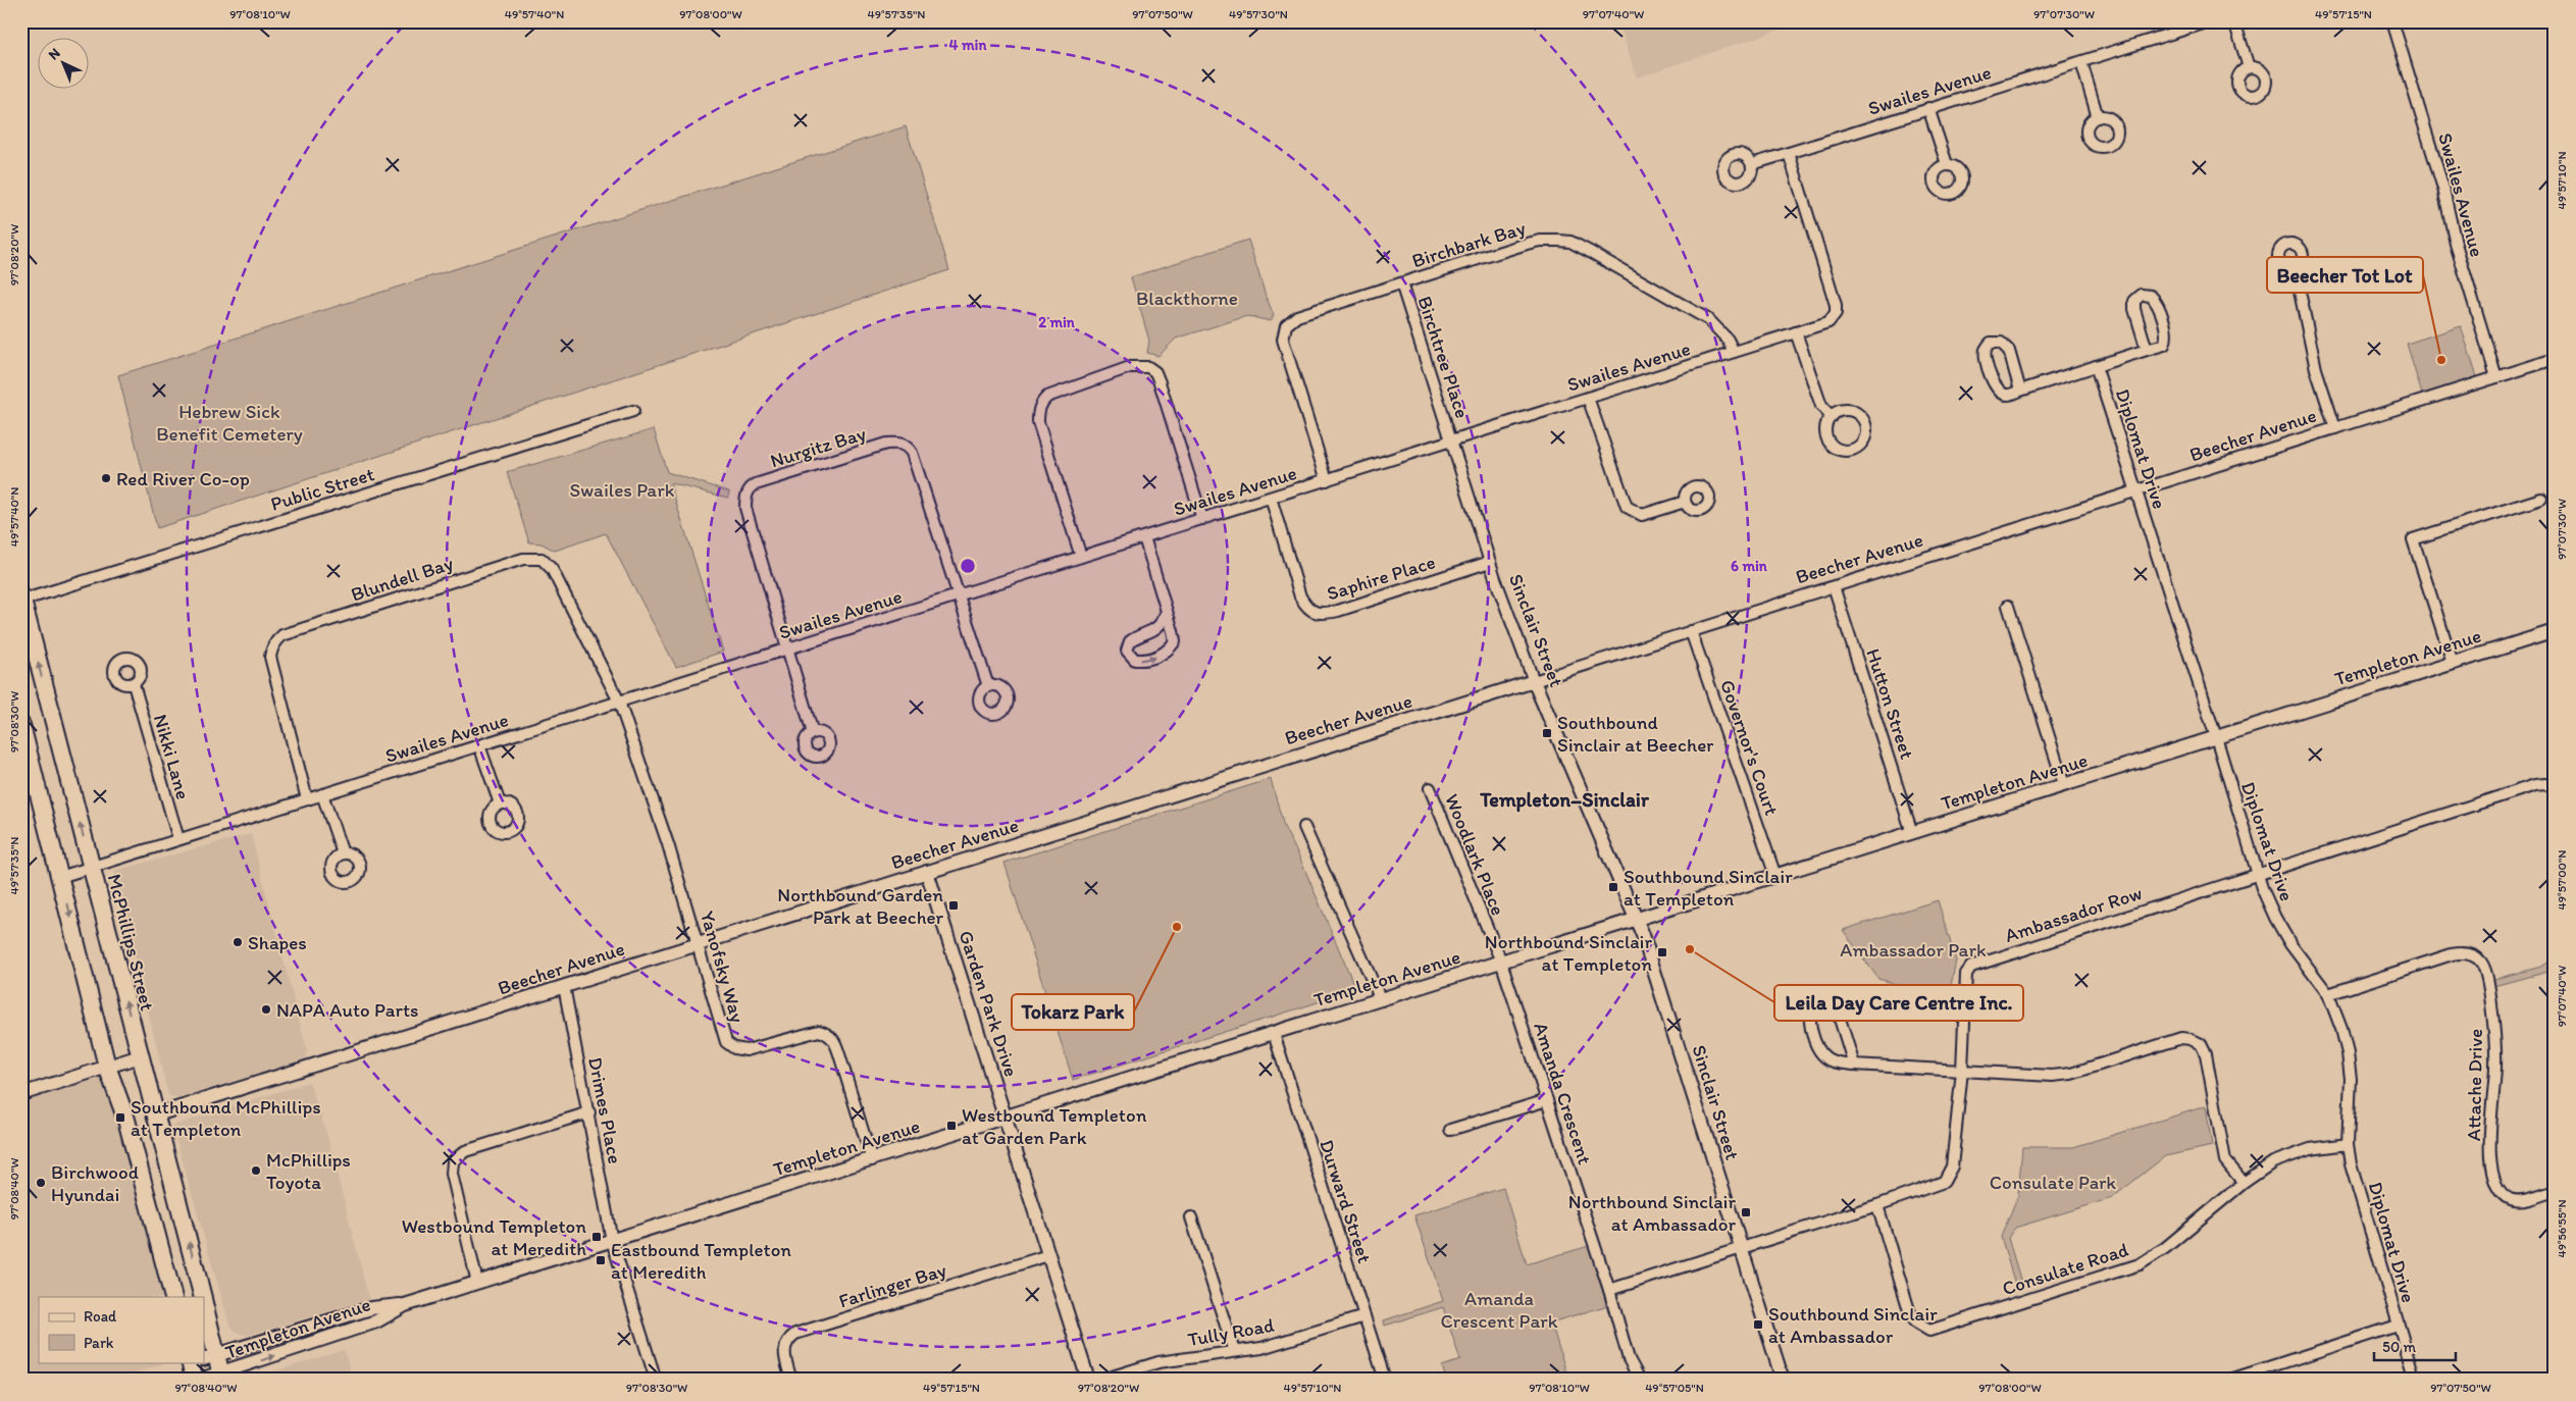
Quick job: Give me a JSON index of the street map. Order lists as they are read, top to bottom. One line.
{"streets":{"main road":["McPhillips Street"],"street":["Swailes Avenue","Birchbark Bay","Birchtree Place","Beecher Avenue","Nurgitz Bay","Diplomat Drive","Public Street","Saphire Place","Blundell Bay","Sinclair Street","Templeton Avenue","Hutton Street","Governor's Court","Nikki Lane","Woodlark Place","Ambassador Row","Yanofsky Way","Garden Park Drive","Attache Drive","Amanda Crescent","Drimes Place","Durward Street","Consulate Road","Farlinger Bay","Tully Road"]},"crossings":[["Swailes Avenue","Birchbark Bay"],["Swailes Avenue","Birchtree Place"],["Swailes Avenue","Beecher Avenue"],["Swailes Avenue","Nurgitz Bay"],["Swailes Avenue","Saphire Place"],["Swailes Avenue","Blundell Bay"],["Swailes Avenue","Sinclair Street"],["Swailes Avenue","Nikki Lane"],["Swailes Avenue","McPhillips Street"],["Swailes Avenue","Yanofsky Way"],["Birchbark Bay","Birchtree Place"],["Birchtree Place","Sinclair Street"],["Beecher Avenue","Diplomat Drive"],["Beecher Avenue","Sinclair Street"],["Beecher Avenue","Hutton Street"],["Beecher Avenue","Governor's Court"],["Beecher Avenue","McPhillips Street"],["Beecher Avenue","Yanofsky Way"],["Beecher Avenue","Garden Park Drive"],["Beecher Avenue","Drimes Place"],["Diplomat Drive","Templeton Avenue"],["Diplomat Drive","Ambassador Row"],["Diplomat Drive","Attache Drive"],["Diplomat Drive","Consulate Road"],["Public Street","McPhillips Street"],["Saphire Place","Sinclair Street"],["Blundell Bay","Yanofsky Way"],["Sinclair Street","Templeton Avenue"],["Sinclair Street","Ambassador Row"],["Templeton Avenue","Hutton Street"],["Templeton Avenue","Governor's Court"],["Templeton Avenue","Woodlark Place"],["Templeton Avenue","McPhillips Street"],["Templeton Avenue","Yanofsky Way"],["Templeton Avenue","Garden Park Drive"],["Templeton Avenue","Amanda Crescent"],["Templeton Avenue","Drimes Place"],["Templeton Avenue","Durward Street"],["Woodlark Place","Amanda Crescent"],["Ambassador Row","Amanda Crescent"],["Ambassador Row","Consulate Road"],["Garden Park Drive","Farlinger Bay"],["Durward Street","Tully Road"]],"districts":["Templeton–Sinclair"],"parks":["Blackthorne","Hebrew Sick Benefit Cemetery","Swailes Park","Ambassador Park","Consulate Park","Amanda Crescent Park"],"places":{"other":["Beecher Tot Lot","Red River Co-op","Tokarz Park","Shapes","Leila Day Care Centre Inc.","NAPA Auto Parts","McPhillips Toyota","Birchwood Hyundai"],"transit":["Southbound Sinclair at Beecher","Southbound Sinclair at Templeton","Northbound Garden Park at Beecher","Northbound Sinclair at Templeton","Southbound McPhillips at Templeton","Westbound Templeton at Garden Park","Northbound Sinclair at Ambassador","Westbound Templeton at Meredith","Eastbound Templeton at Meredith","Southbound Sinclair at Ambassador"]},"legend":["Road","Park"],"scale_bar":"50 m","north":"top left","coordinates":["97°08'10\"W","49°57'40\"N","97°08'00\"W","49°57'35\"N","97°07'50\"W","49°57'30\"N","97°07'40\"W","97°07'30\"W","49°57'15\"N","49°57'10\"N","97°08'20\"W","97°08'30\"W","49°57'00\"N","97°08'40\"W","49°56'55\"N","49°57'05\"N"],"rings":["4 min","2 min","6 min"]}
